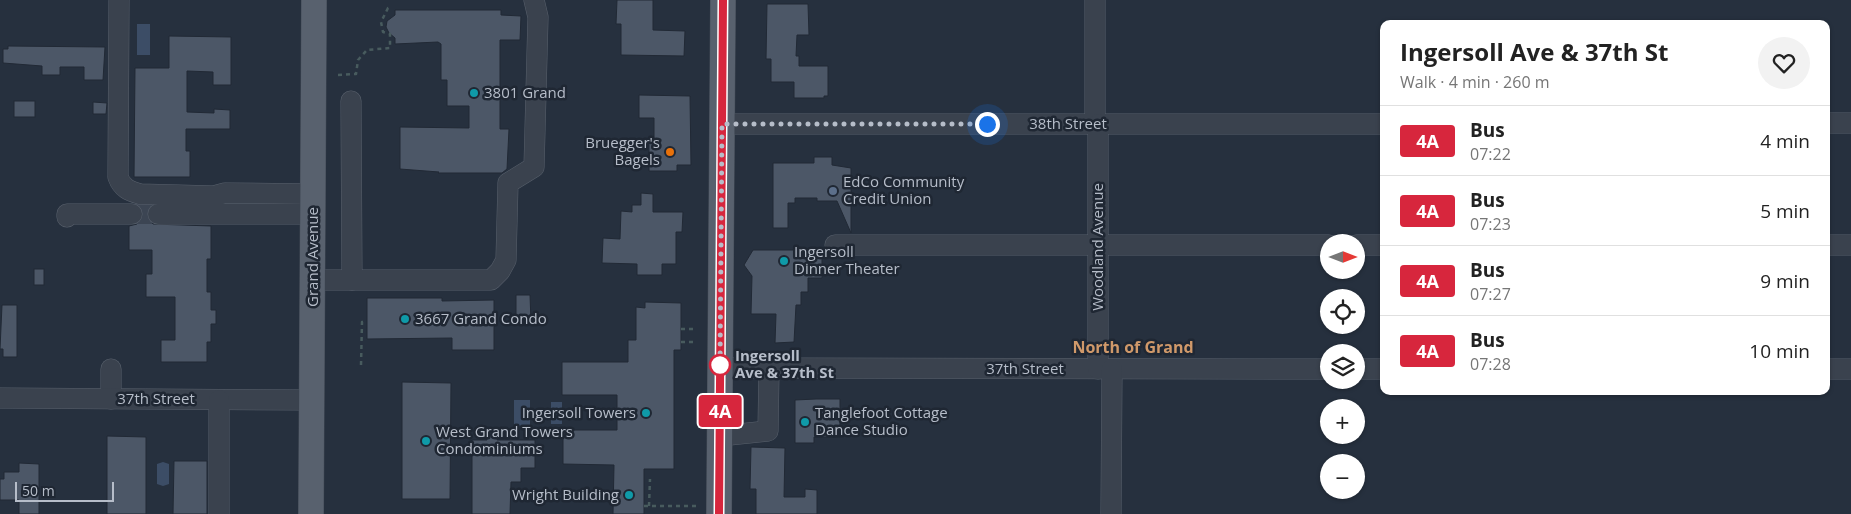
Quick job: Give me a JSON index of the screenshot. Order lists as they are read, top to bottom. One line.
{"streets":{"main road":["Grand Avenue"],"street":["38th Street","Woodland Avenue","37th Street"]},"crossings":[["38th Street","Woodland Avenue"],["Woodland Avenue","37th Street"],["Grand Avenue","37th Street"]],"districts":["North of Grand"],"places":["3801 Grand","Bruegger's Bagels","EdCo Community Credit Union","Ingersoll Dinner Theater","3667 Grand Condo","Ingersoll Ave & 37th St","Ingersoll Towers","Tanglefoot Cottage Dance Studio","West Grand Towers Condominiums","Wright Building"],"lines":["bus line 4A"],"scale_bar":"50 m","north":"right","page":{"on_map":"4A","heading":["Ingersoll Ave & 37th St","Walk · 4 min · 260 m"],"list":[{"mark":"4A","name":"Bus","note":"07:22","value":"4 min"},{"mark":"4A","name":"Bus","note":"07:23","value":"5 min"},{"mark":"4A","name":"Bus","note":"07:27","value":"9 min"},{"mark":"4A","name":"Bus","note":"07:28","value":"10 min"}],"map_buttons":["+","−"],"scale":"50 m"}}
